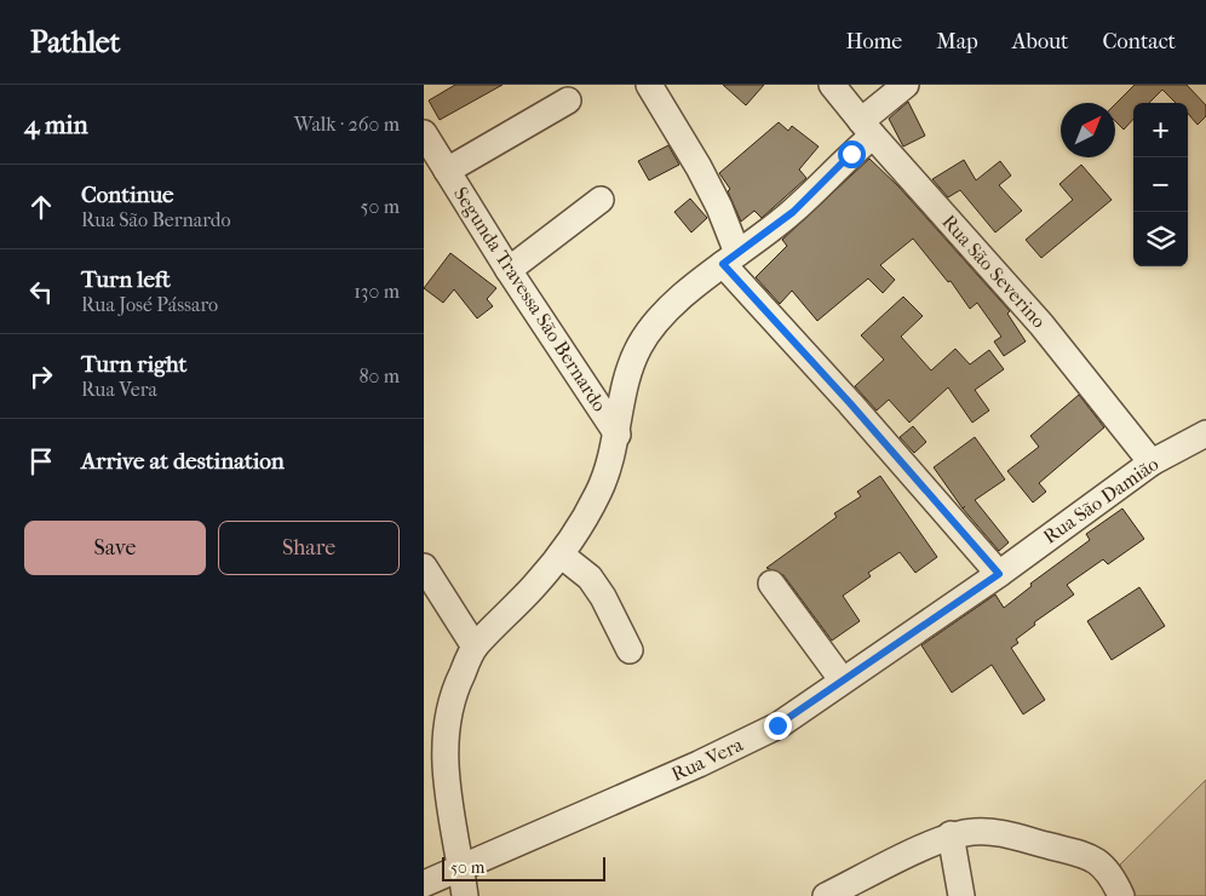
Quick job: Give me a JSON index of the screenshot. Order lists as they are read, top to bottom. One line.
{"streets":{"street":["Rua São Severino","Segunda Travessa São Bernardo","Rua São Damião","Rua Vera"]},"crossings":[["Rua São Severino","Rua São Damião"],["Rua São Damião","Rua Vera"]],"scale_bar":"50 m","north":"top right","page":{"header":"Pathlet","nav":["Home","Map","About","Contact"],"heading":["4 min","Walk · 260 m"],"map_buttons":["+","−"],"list":[["Continue","Rua São Bernardo","50 m"],["Turn left","Rua José Pássaro","130 m"],["Turn right","Rua Vera","80 m"],"Arrive at destination"],"buttons":["Save","Share"],"scale":"50 m"}}
